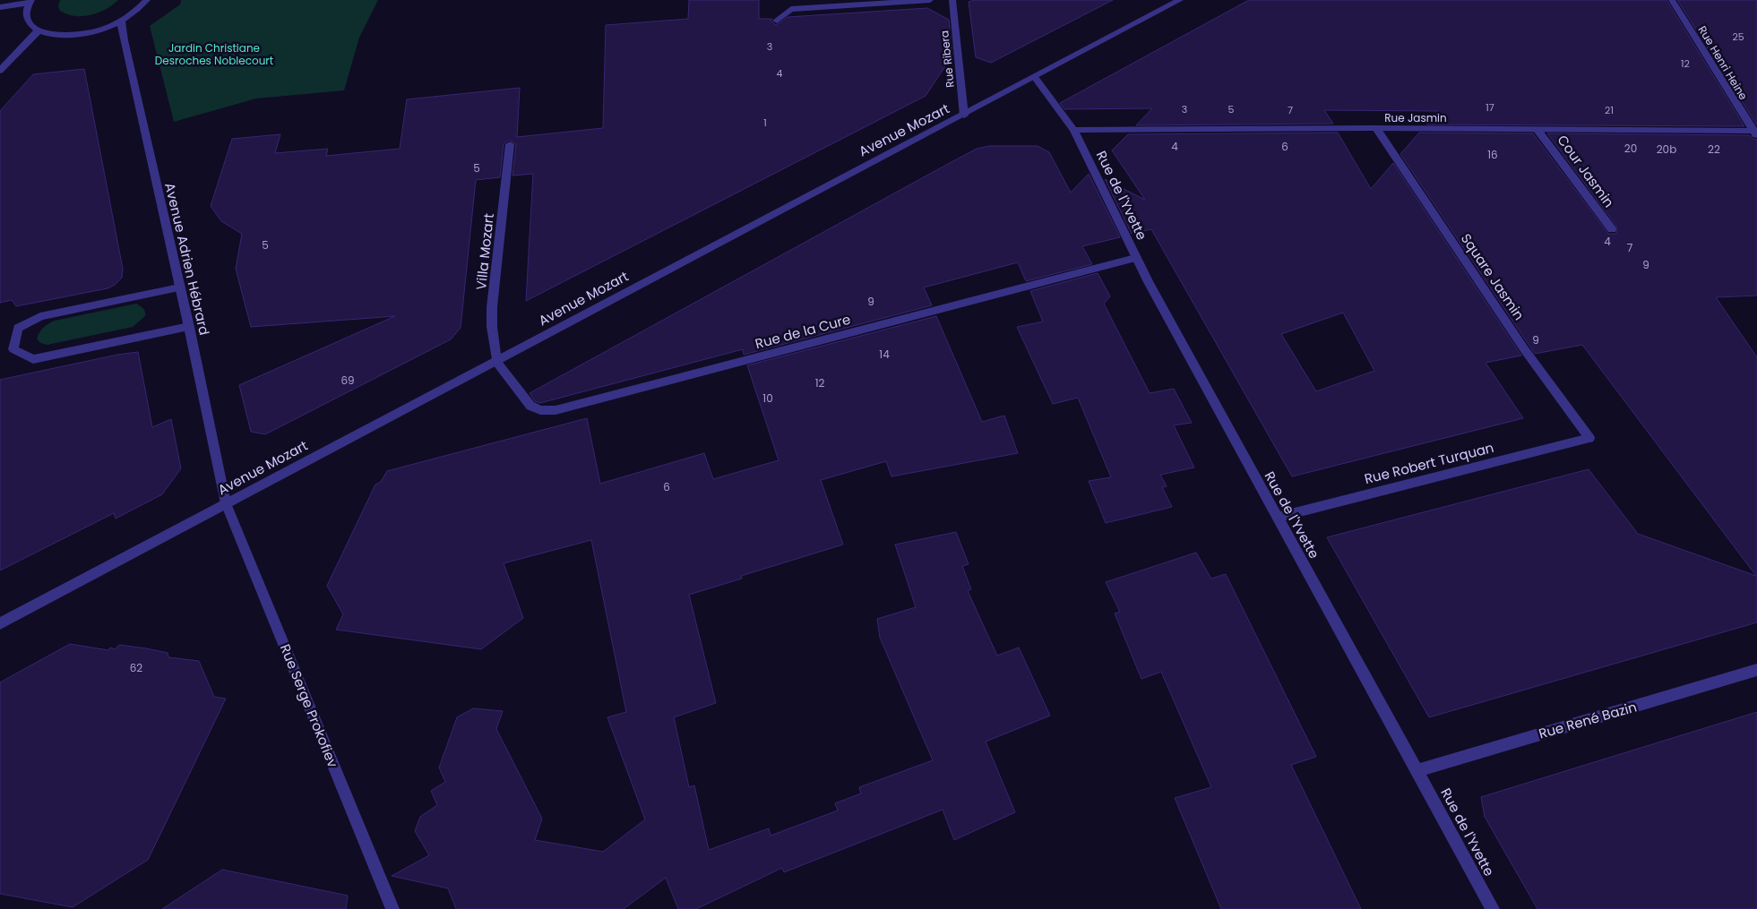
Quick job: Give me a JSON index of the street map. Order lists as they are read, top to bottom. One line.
{"streets":{"street":["Rue Ribera","Rue Henri Heine","Rue Jasmin","Avenue Mozart","Cour Jasmin","Rue de l'Yvette","Villa Mozart","Avenue Adrien Hébrard","Square Jasmin","Rue de la Cure","Rue Robert Turquan","Rue Serge Prokofiev","Rue René Bazin"]},"crossings":[["Rue Ribera","Avenue Mozart"],["Rue Henri Heine","Rue Jasmin"],["Rue Jasmin","Cour Jasmin"],["Rue Jasmin","Rue de l'Yvette"],["Rue Jasmin","Square Jasmin"],["Avenue Mozart","Rue de l'Yvette"],["Avenue Mozart","Villa Mozart"],["Avenue Mozart","Avenue Adrien Hébrard"],["Avenue Mozart","Rue de la Cure"],["Avenue Mozart","Rue Serge Prokofiev"],["Rue de l'Yvette","Rue de la Cure"],["Rue de l'Yvette","Rue Robert Turquan"],["Rue de l'Yvette","Rue René Bazin"],["Villa Mozart","Rue de la Cure"],["Avenue Adrien Hébrard","Rue Serge Prokofiev"],["Square Jasmin","Rue Robert Turquan"]],"parks":["Jardin Christiane Desroches Noblecourt"],"house_numbers":["25","3","12","4","17","3","5","7","21","1","4","6","20","20b","22","16","5","4","5","7","9","9","9","14","69","12","10","6","62"]}
